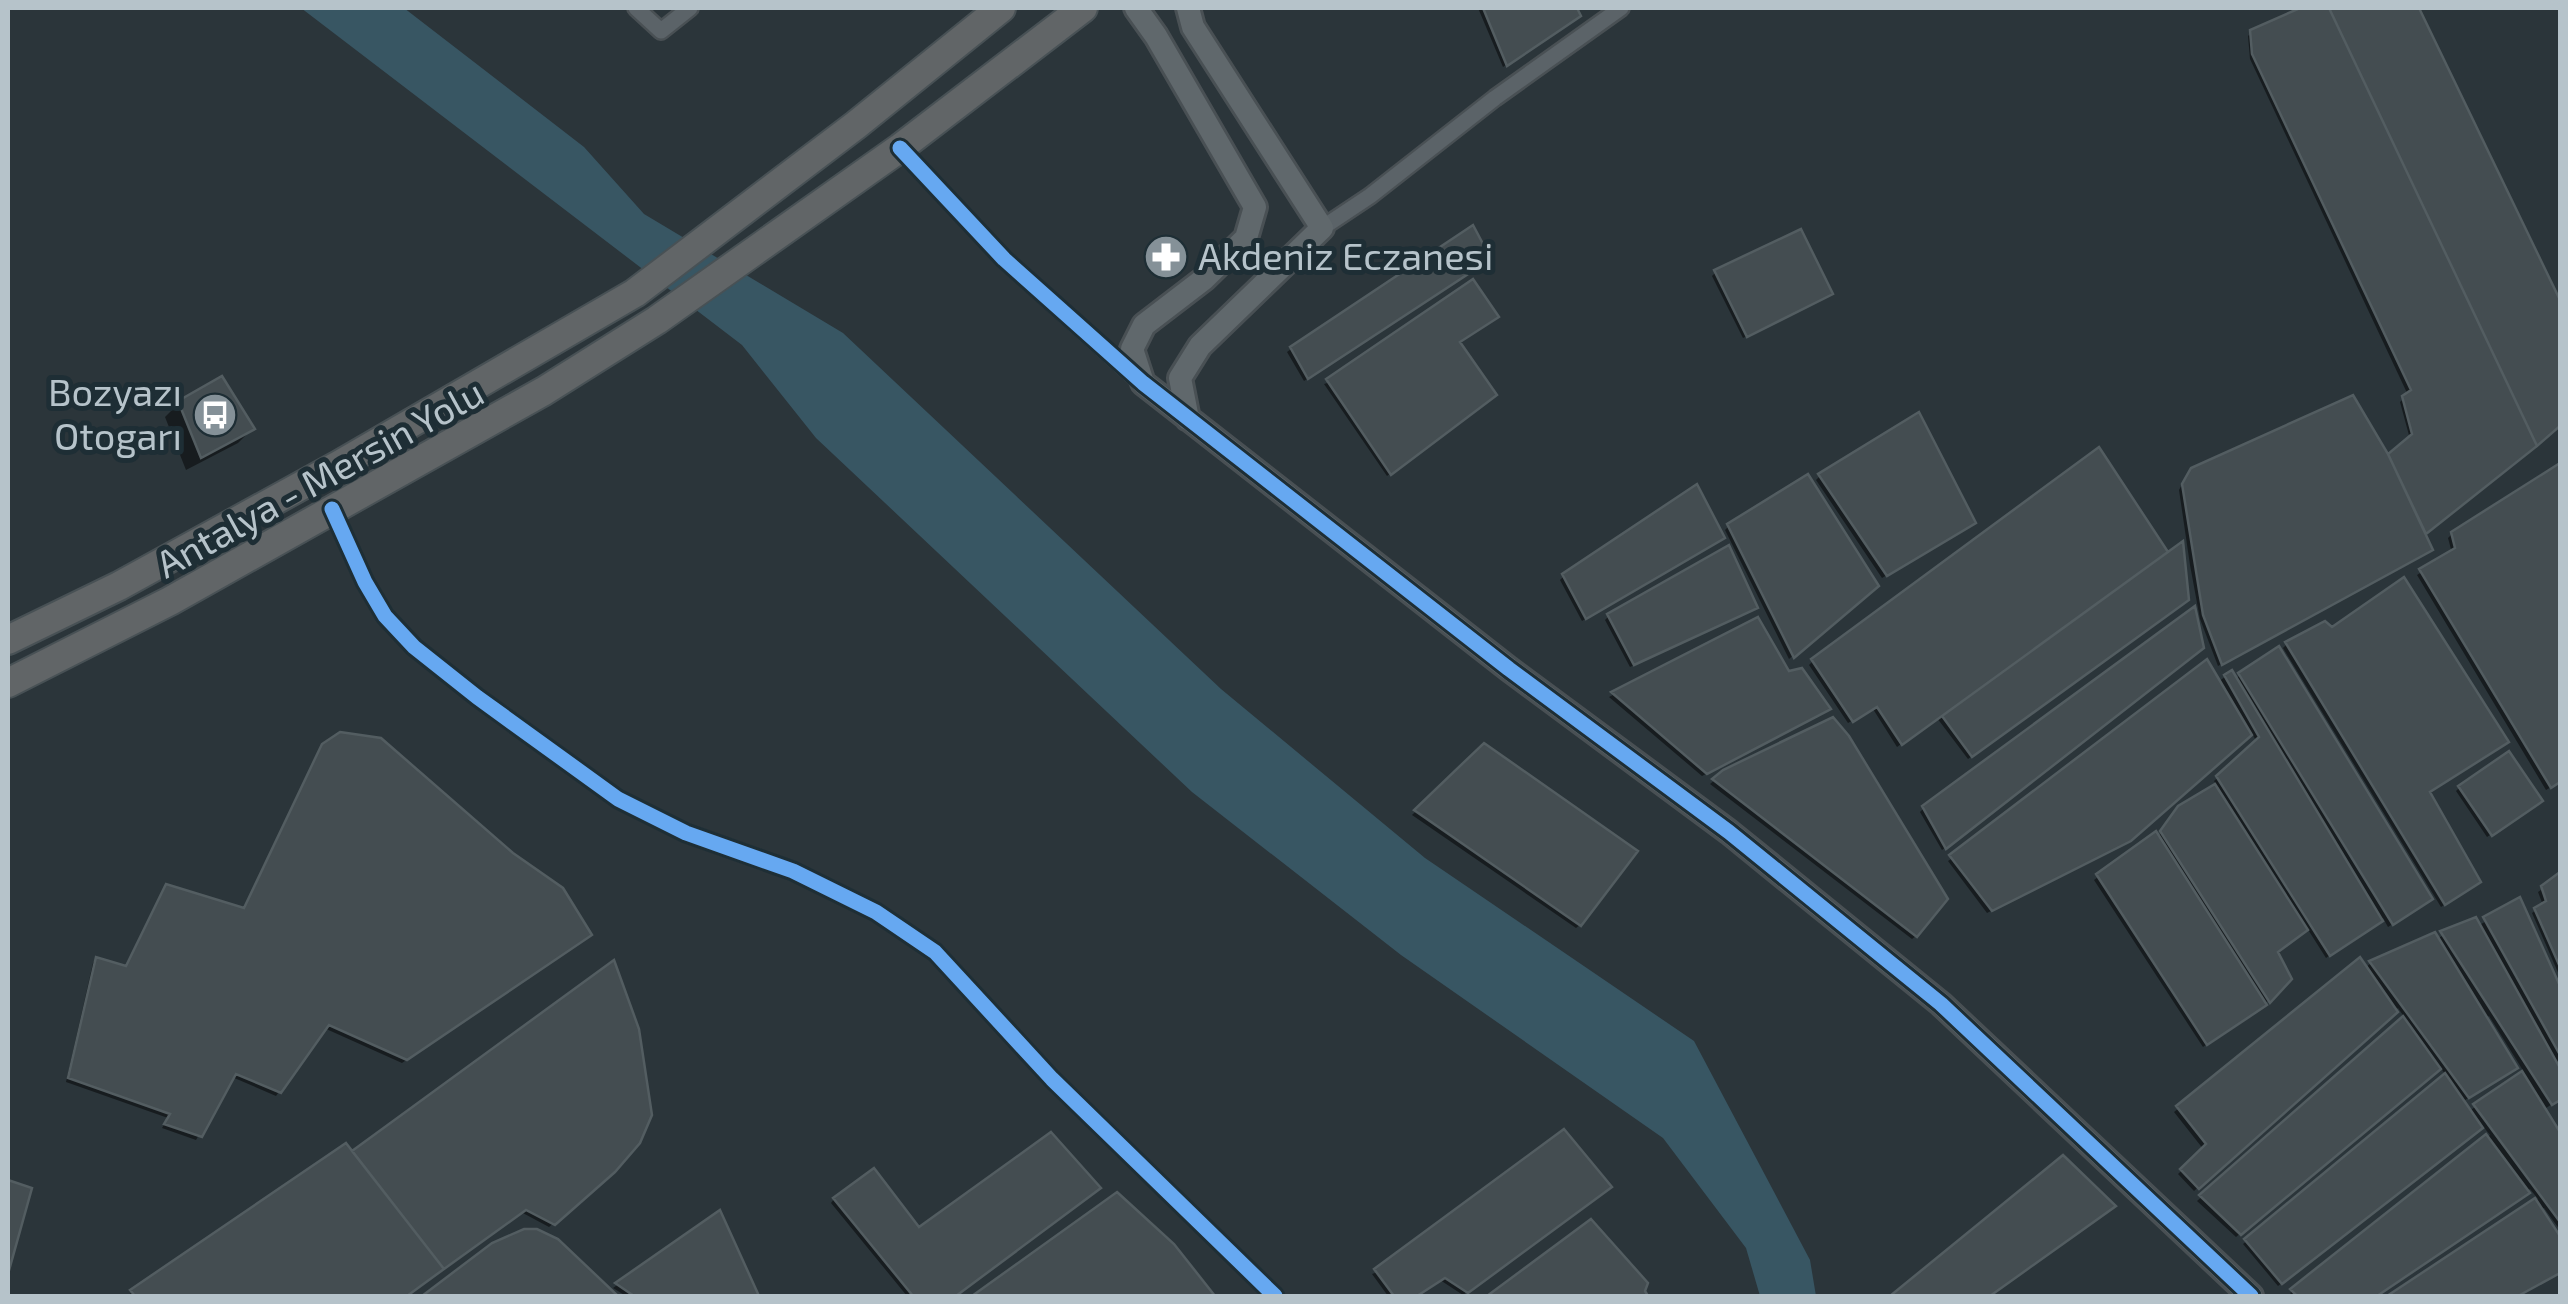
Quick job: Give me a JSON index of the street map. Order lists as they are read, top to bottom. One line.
{"streets":{"highway":["Antalya - Mersin Yolu"]},"places":{"pharmacy":["Akdeniz Eczanesi"],"bus stop":["Bozyazı Otogarı"]}}
